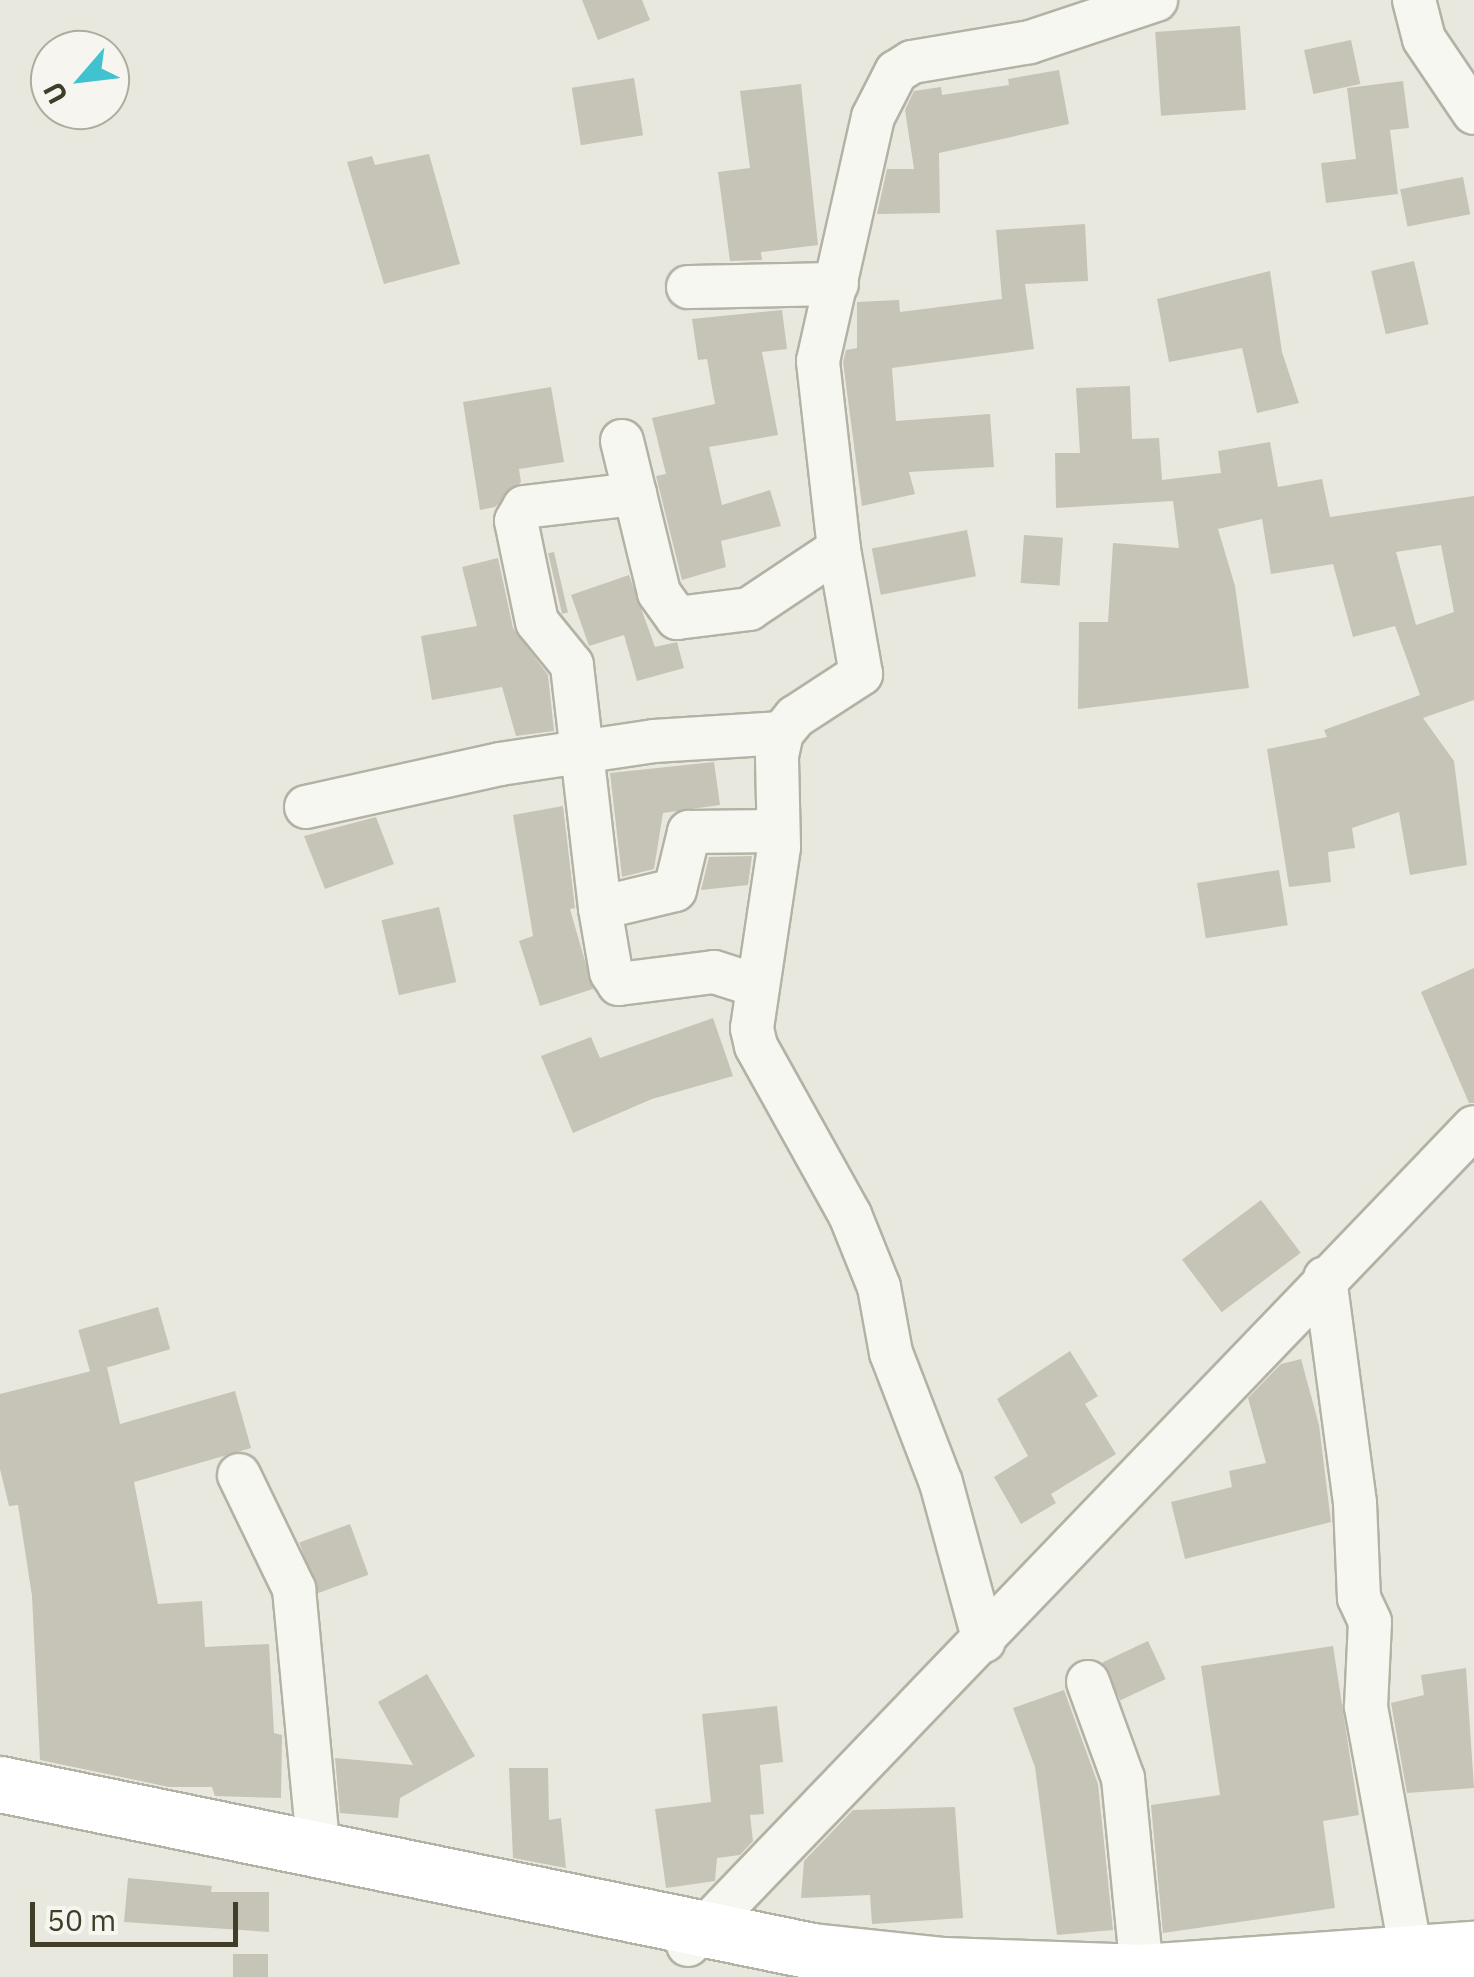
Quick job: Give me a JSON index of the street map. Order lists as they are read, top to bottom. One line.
{"scale_bar":"50 m","north":"bottom left"}
